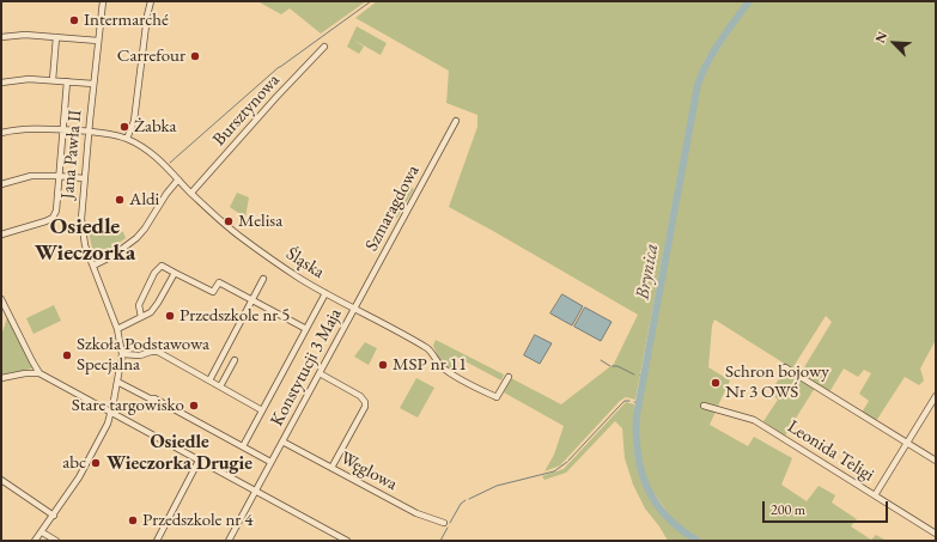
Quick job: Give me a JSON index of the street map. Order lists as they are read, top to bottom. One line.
{"streets":{"street":["Bursztynowa","Jana Pawła II","Szmaragdowa","Śląska","Konstytucji 3 Maja","Leonida Teligi","Węglowa"]},"crossings":[["Bursztynowa","Śląska"],["Jana Pawła II","Śląska"],["Szmaragdowa","Śląska"],["Szmaragdowa","Konstytucji 3 Maja"],["Śląska","Konstytucji 3 Maja"],["Konstytucji 3 Maja","Węglowa"]],"districts":["Osiedle Wieczorka","Osiedle Wieczorka Drugie"],"water":["Brynica"],"places":["Intermarché","Carrefour","Żabka","Aldi","Melisa","Przedszkole nr 5","Szkoła Podstawowa Specjalna","MSP nr 11","Schron bojowy Nr 3 OWŚ","Stare targowisko","abc","Przedszkole nr 4"],"scale_bar":"200 m","north":"top left"}
